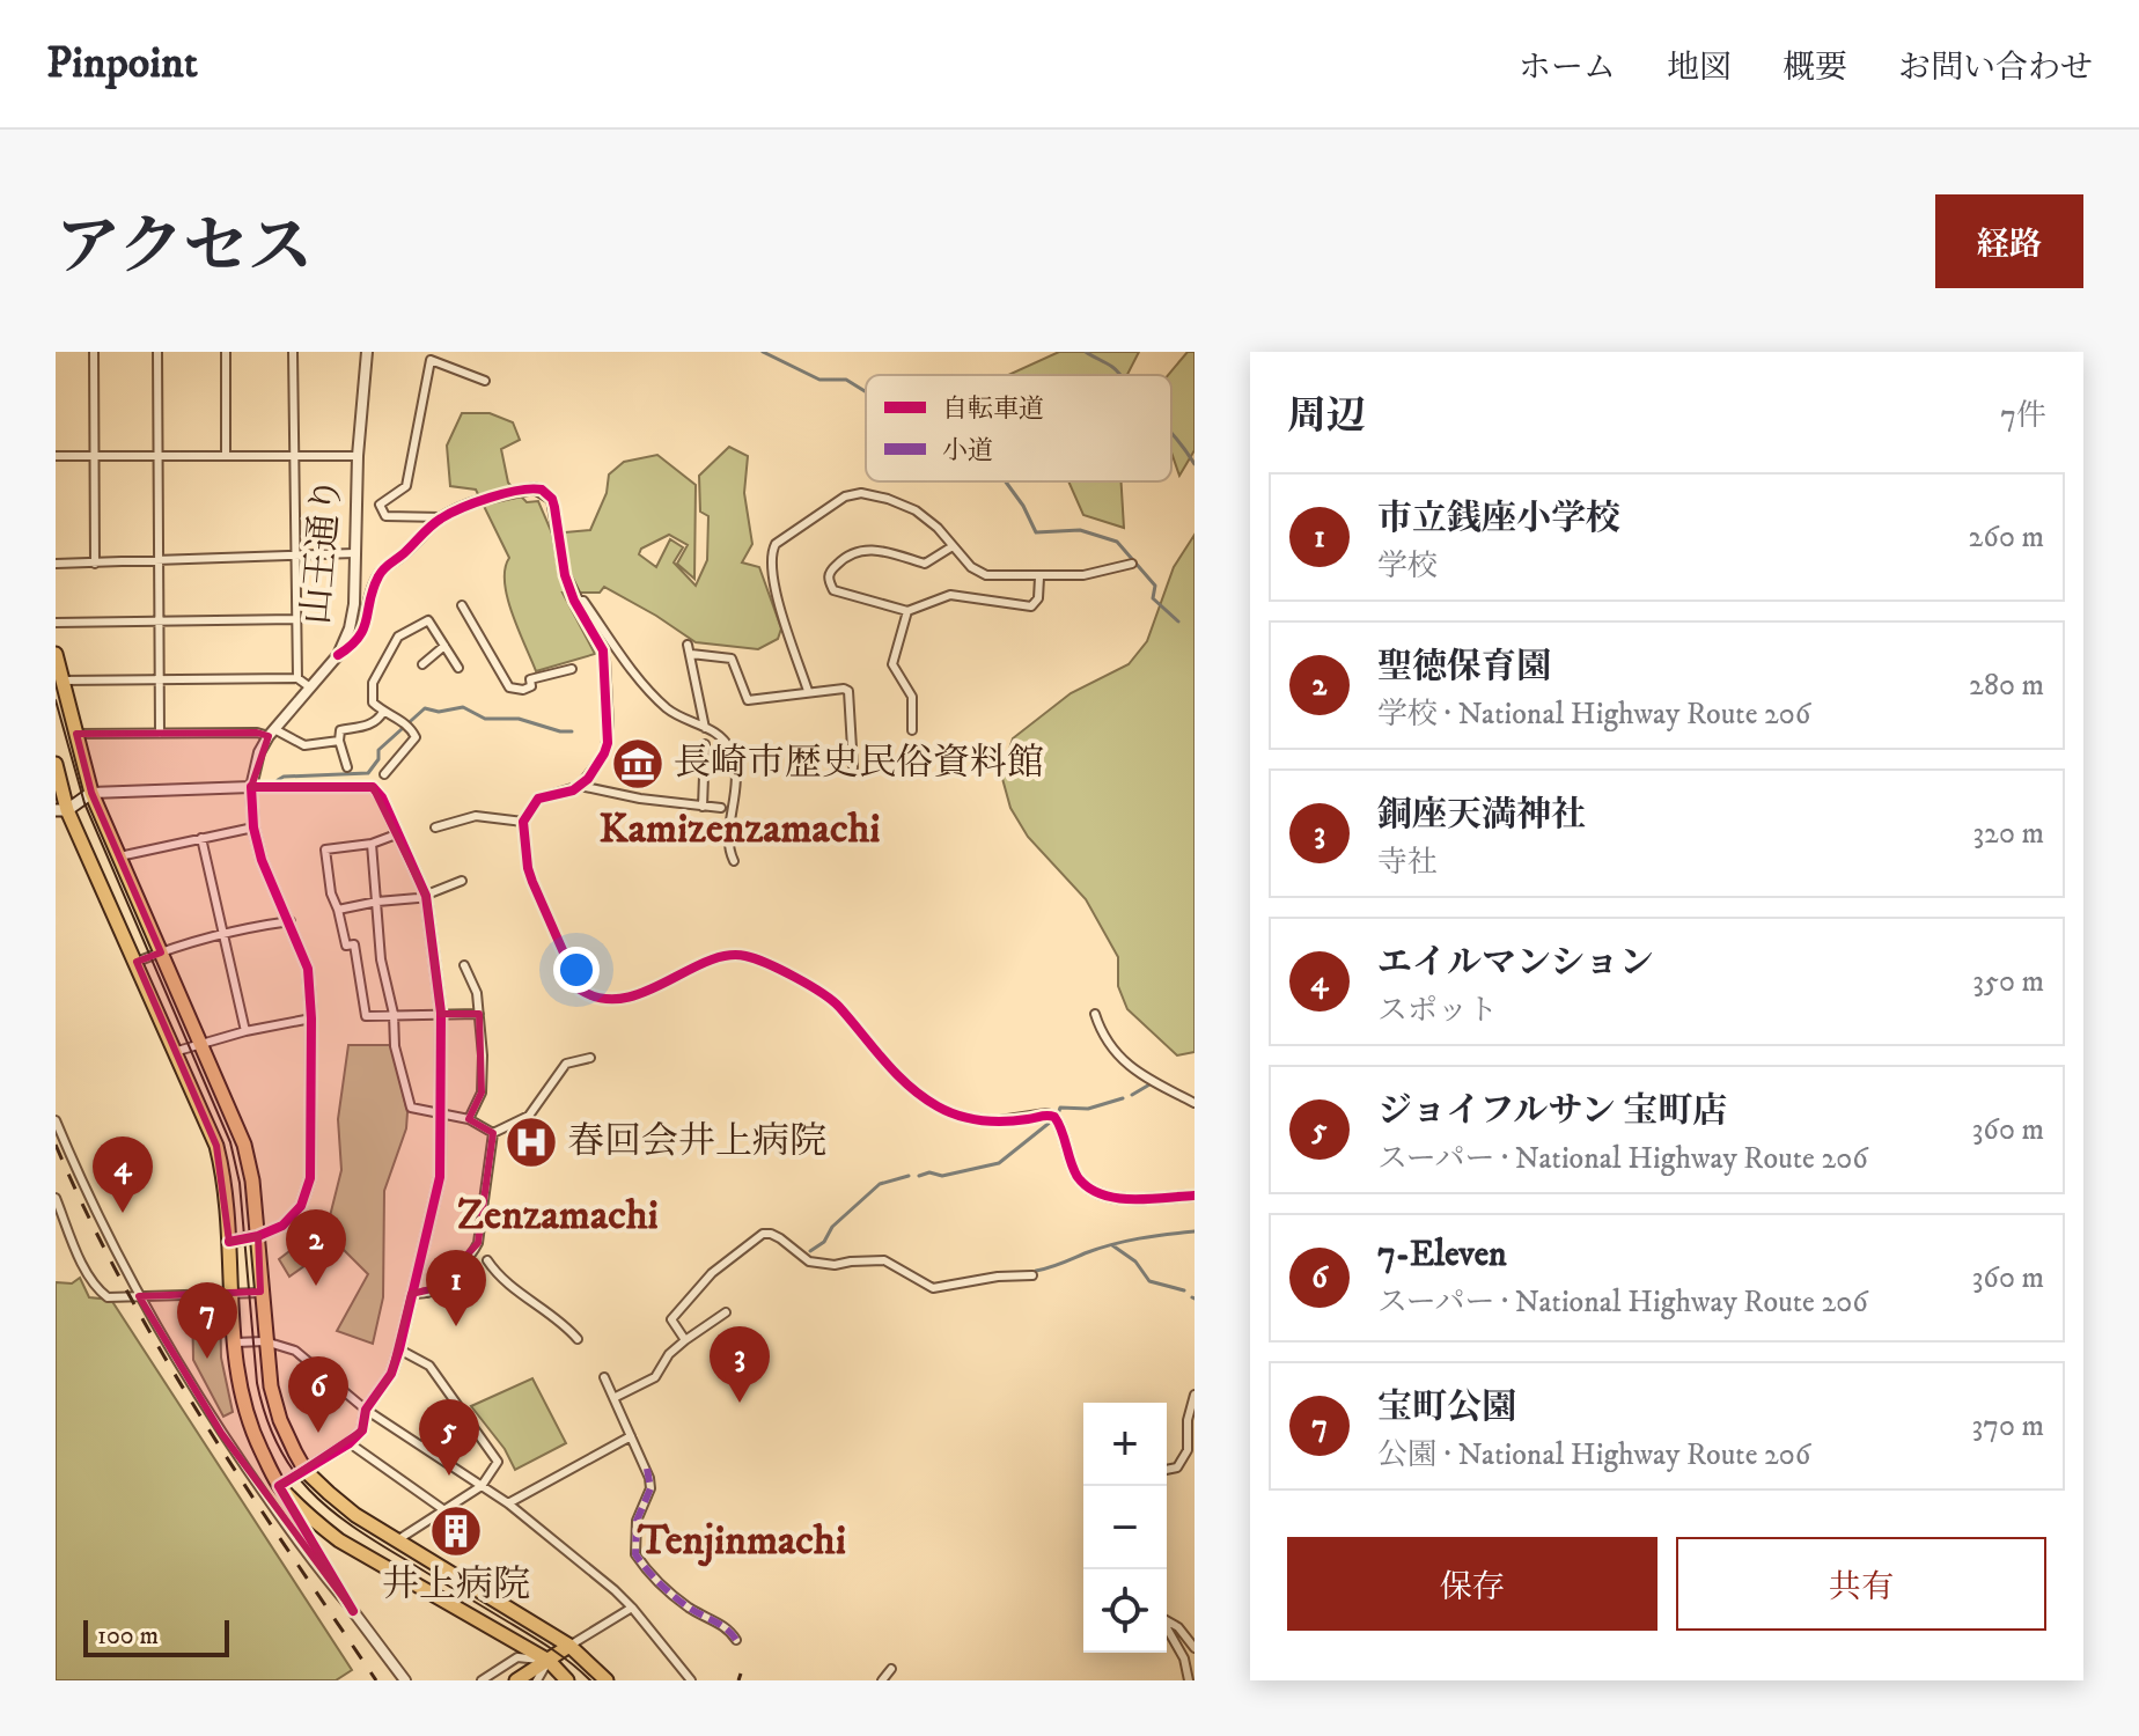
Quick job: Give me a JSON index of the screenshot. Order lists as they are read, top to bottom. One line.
{"streets":{"street":["山王通り"]},"districts":["Kamizenzamachi","Zenzamachi","Tenjinmachi"],"places":{"museum":["長崎市歴史民俗資料館"],"hospital":["春回会井上病院"],"building":["井上病院"]},"legend":["自転車道","小道"],"scale_bar":"100 m","page":{"header":"Pinpoint","nav":["ホーム","地図","概要","お問い合わせ"],"title":"アクセス","buttons":["経路",["保存","共有"]],"heading":["周辺","7件"],"list":[{"mark":"1","name":"市立銭座小学校","note":"学校","value":"260 m"},{"mark":"2","name":"聖徳保育園","note":"学校 · National Highway Route 206","value":"280 m"},{"mark":"3","name":"銅座天満神社","note":"寺社","value":"320 m"},{"mark":"4","name":"エイルマンション","note":"スポット","value":"350 m"},{"mark":"5","name":"ジョイフルサン 宝町店","note":"スーパー · National Highway Route 206","value":"360 m"},{"mark":"6","name":"7-Eleven","note":"スーパー · National Highway Route 206","value":"360 m"},{"mark":"7","name":"宝町公園","note":"公園 · National Highway Route 206","value":"370 m"}],"pins":["4","2","1","7","3","6","5"],"map_buttons":["+","−"],"scale":"100 m"}}
